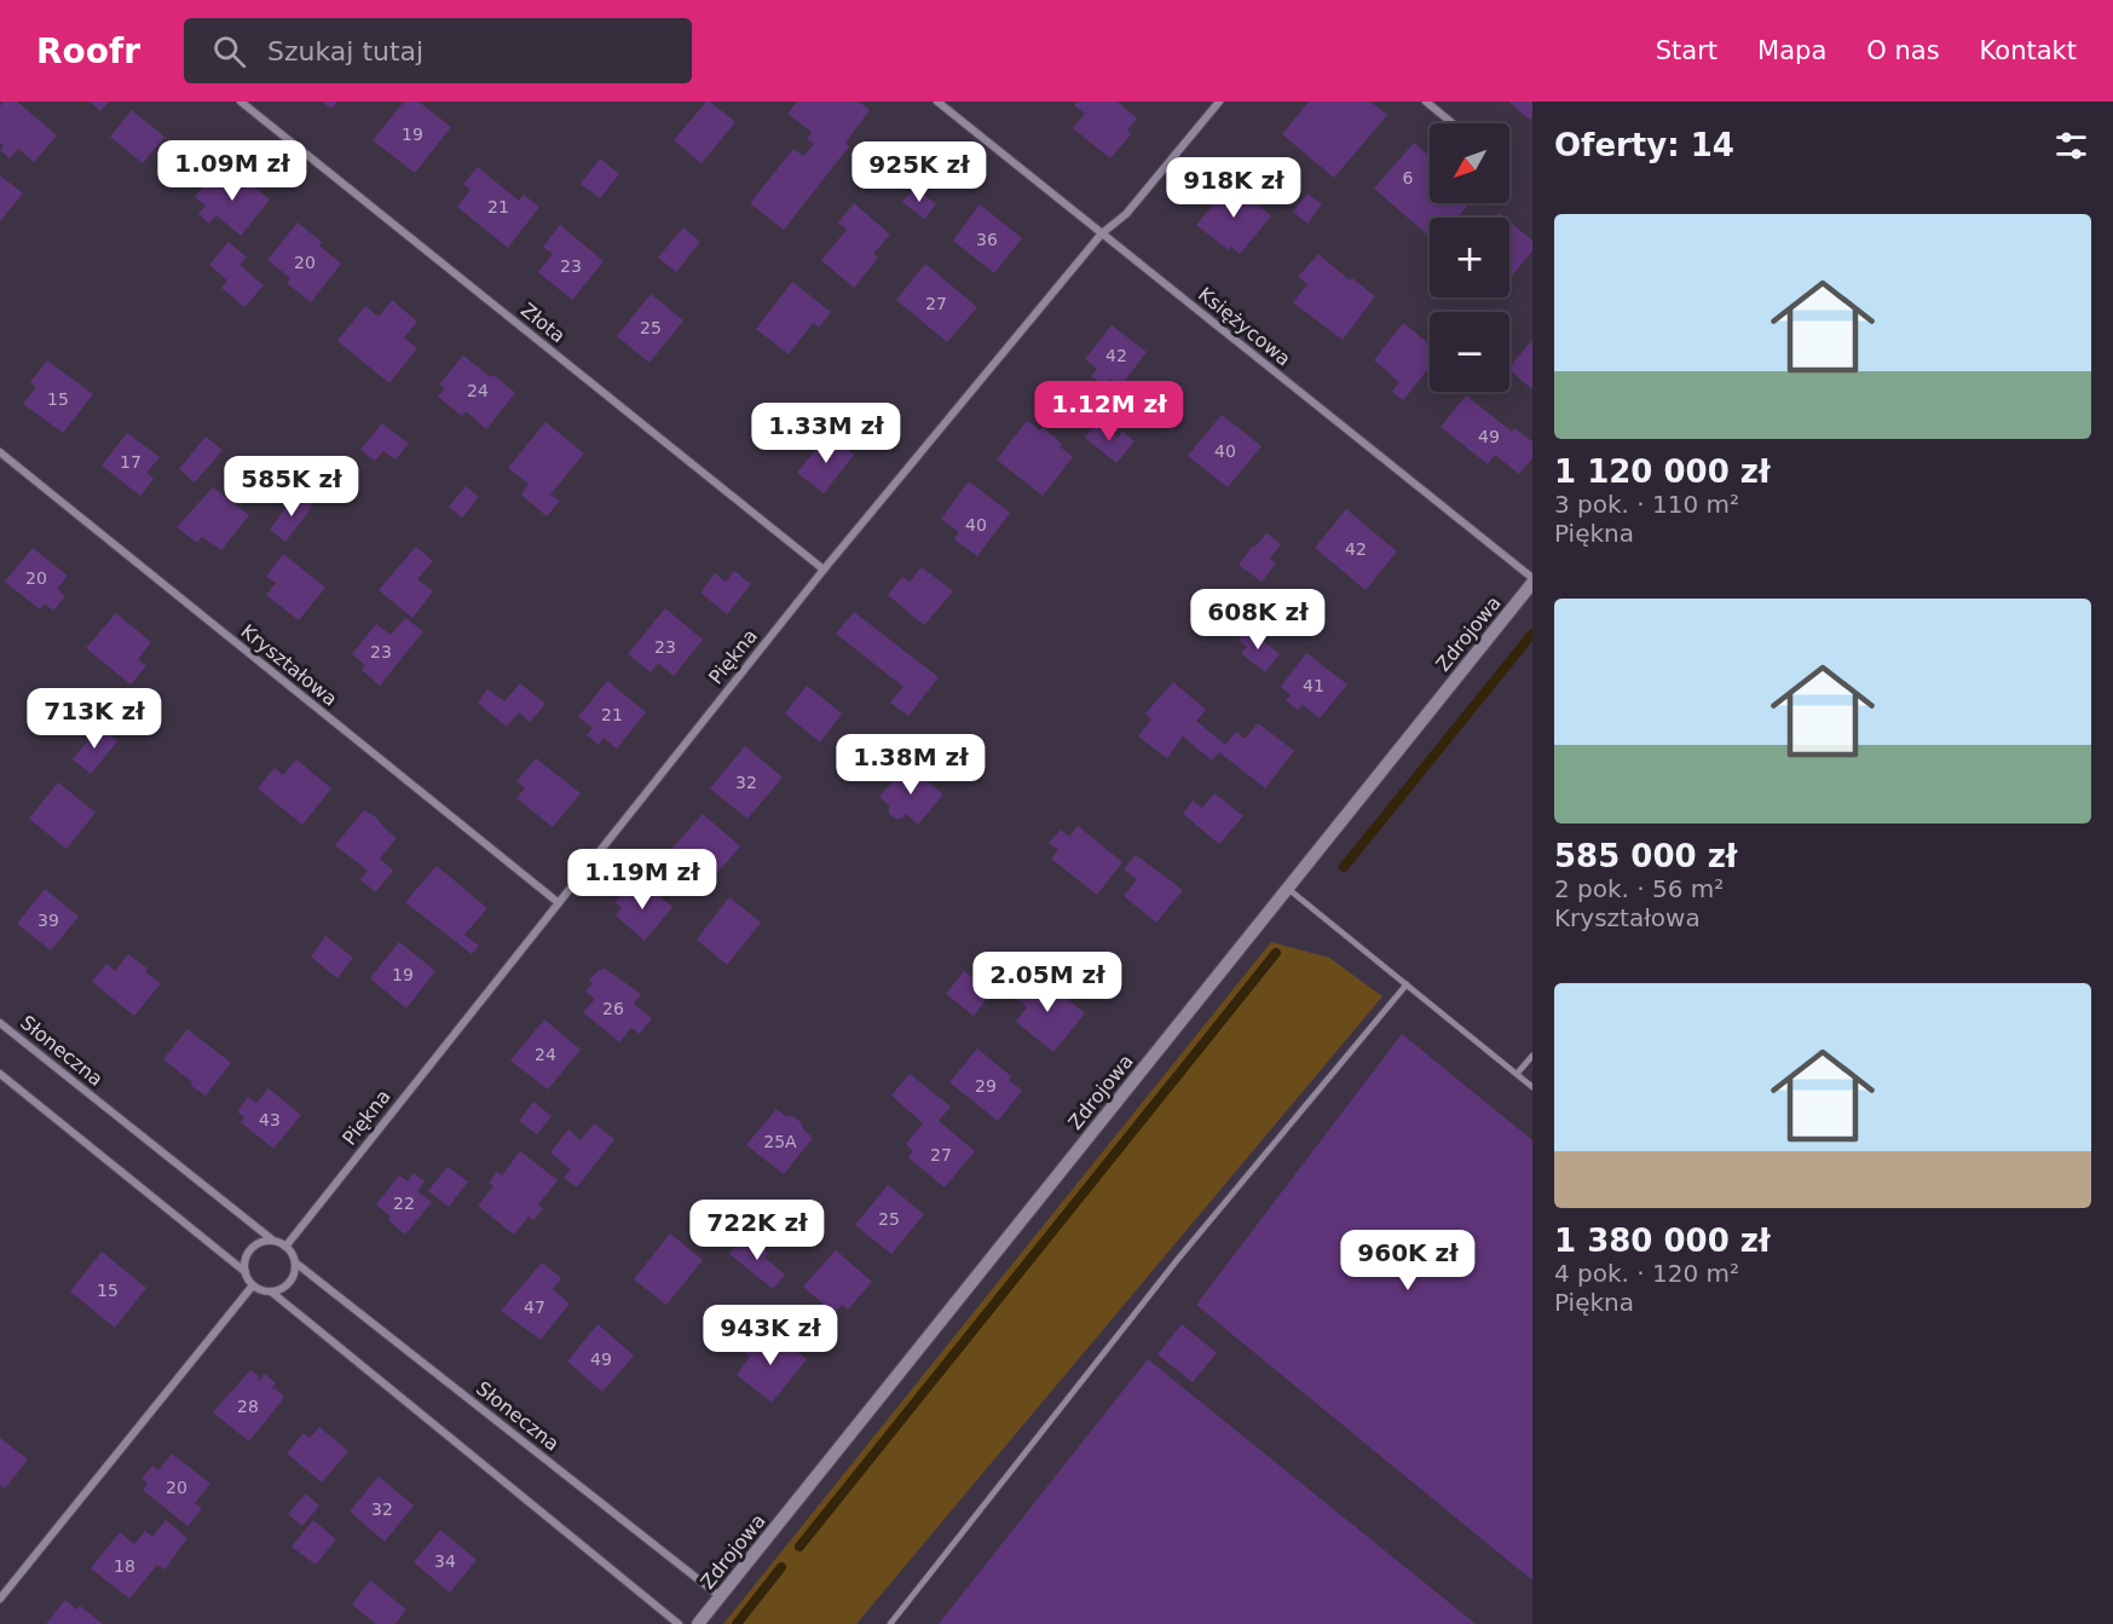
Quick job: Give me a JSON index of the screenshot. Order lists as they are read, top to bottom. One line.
{"streets":{"street":["Złota","Księżycowa","Zdrojowa","Piękna","Kryształowa","Słoneczna"]},"crossings":[["Złota","Piękna"],["Księżycowa","Zdrojowa"],["Księżycowa","Piękna"],["Zdrojowa","Słoneczna"],["Piękna","Kryształowa"],["Piękna","Słoneczna"]],"house_numbers":["19","6","21","36","20","23","27","25","42","24","15","49","40","17","40","42","20","23","23","41","21","32","39","19","26","24","29","43","25A","27","22","25","15","47","49","28","20","32","34","18"],"north":"bottom left","page":{"header":"Roofr","search":"Szukaj tutaj","nav":["Start","Mapa","O nas","Kontakt"],"heading":"Oferty: 14","map_buttons":["+","−"],"price":["1.09M zł","925K zł","918K zł","1.12M zł","1.33M zł","585K zł","608K zł","713K zł","1.38M zł","1.19M zł","2.05M zł","722K zł","960K zł","943K zł"],"list":[{"name":"1 120 000 zł","note":"3 pok. · 110 m² · Piękna"},{"name":"585 000 zł","note":"2 pok. · 56 m² · Kryształowa"},{"name":"1 380 000 zł","note":"4 pok. · 120 m² · Piękna"}]}}
